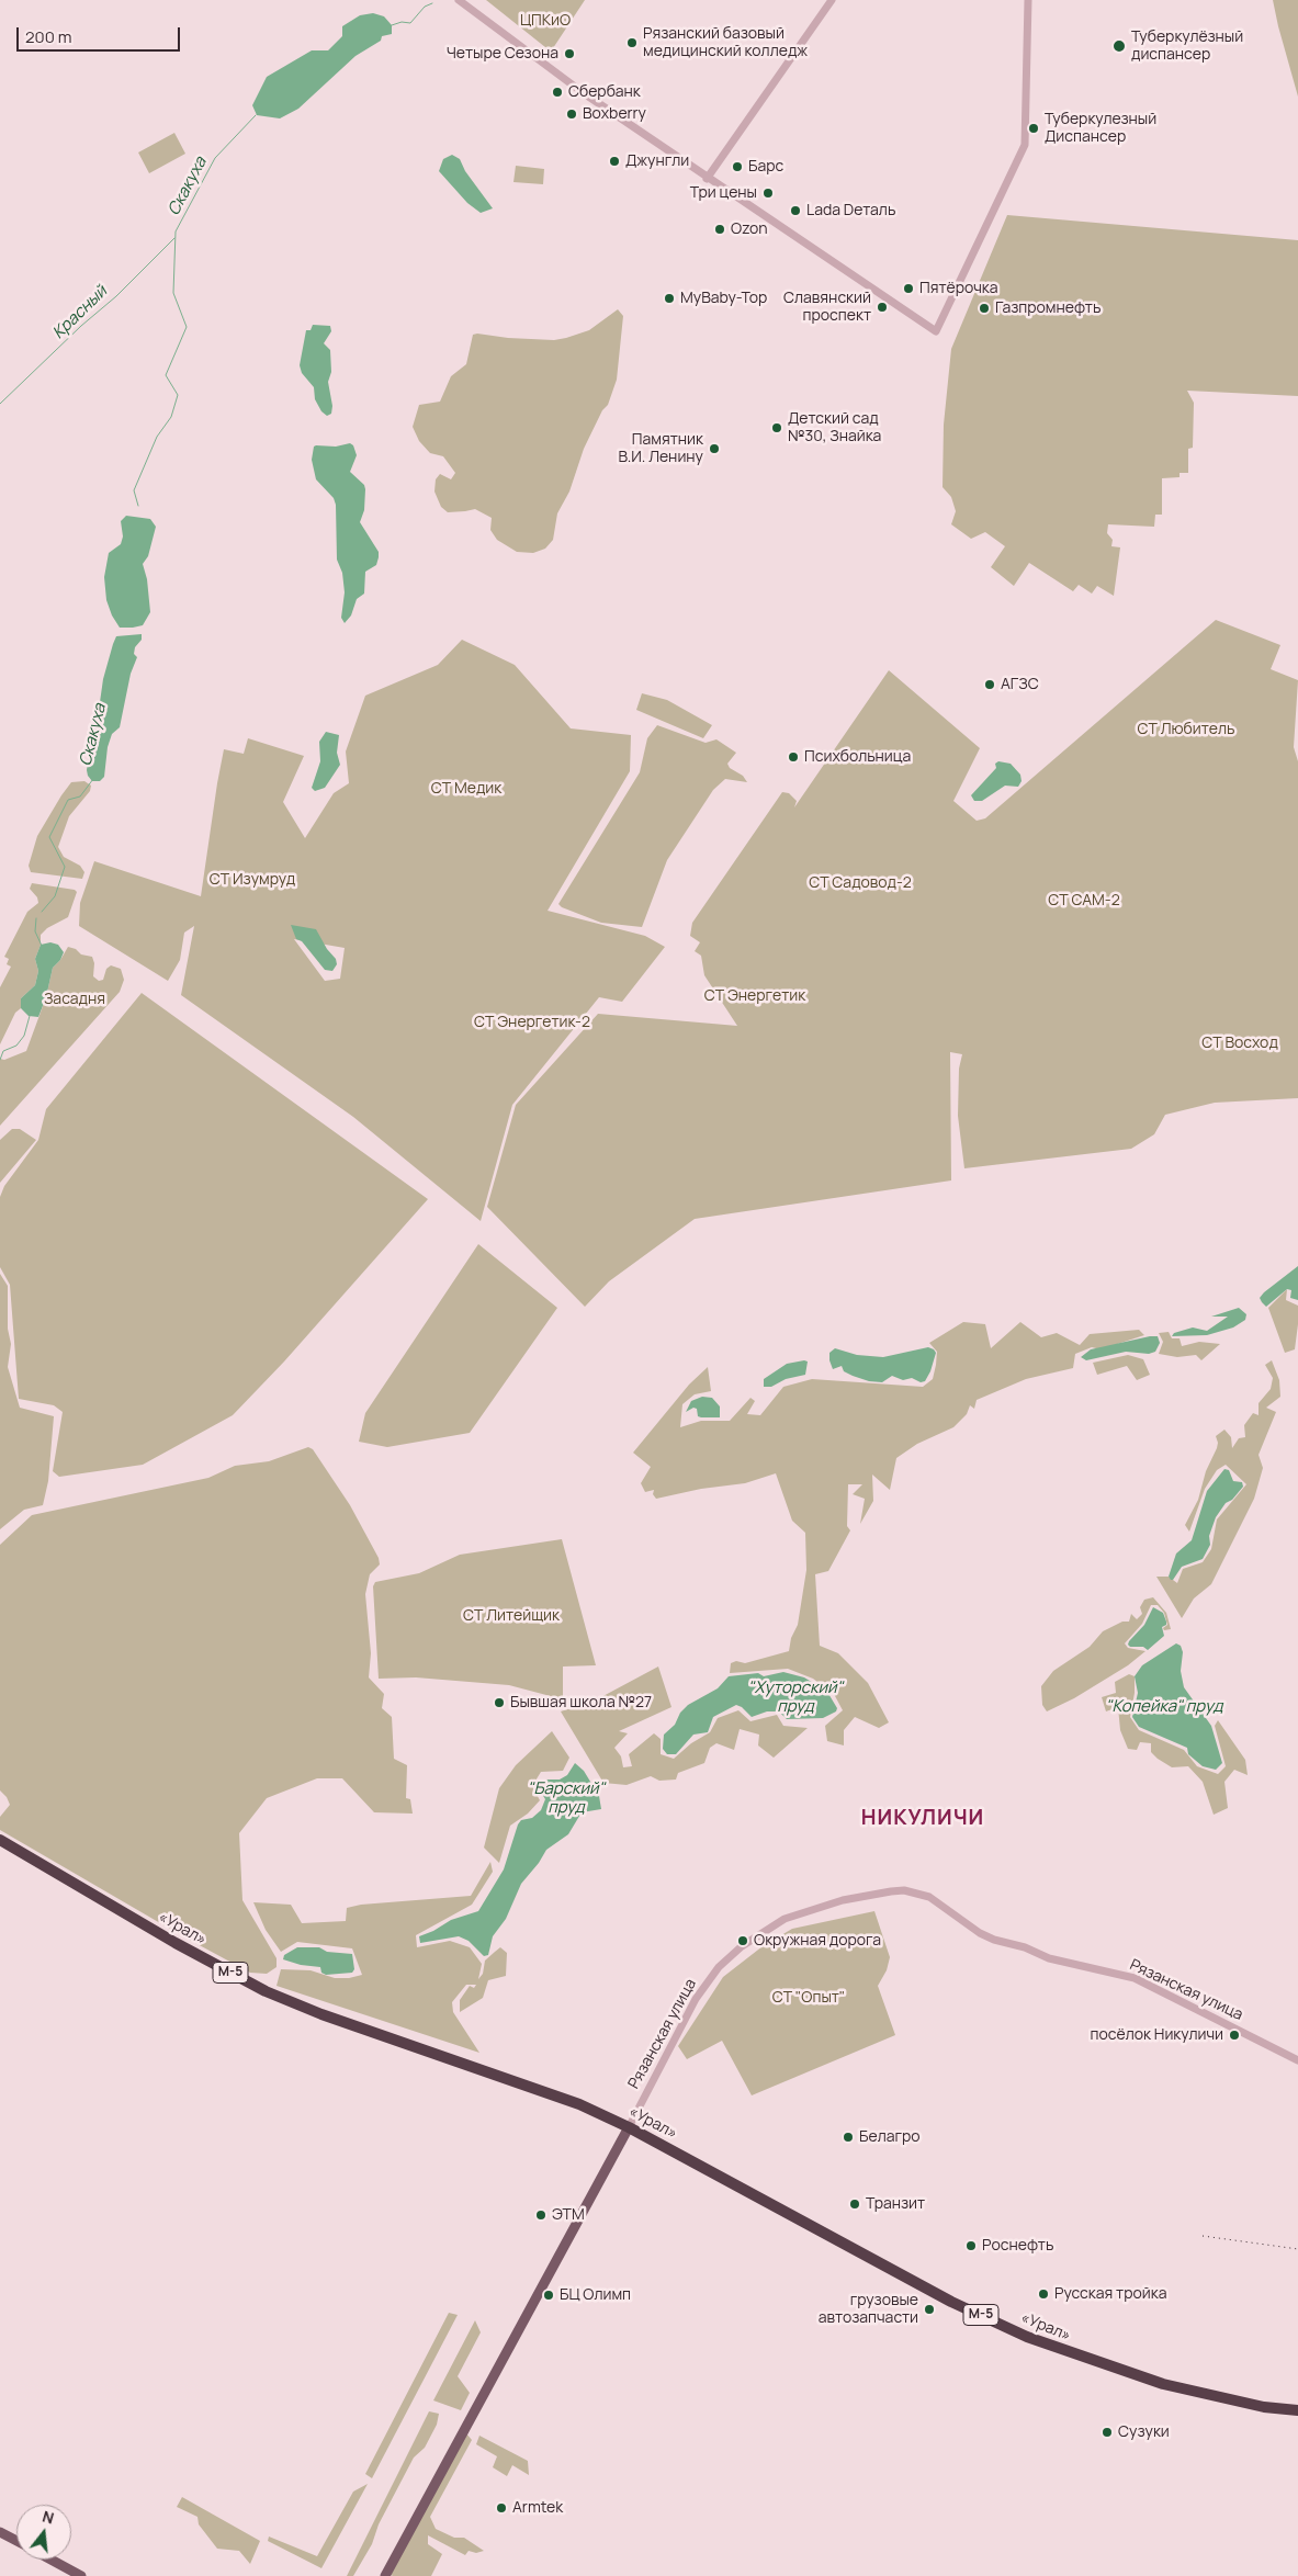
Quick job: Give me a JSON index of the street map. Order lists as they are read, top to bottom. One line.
{"streets":{"highway":["«Урал»","М-5"],"street":["Рязанская улица"]},"crossings":[["«Урал»","Рязанская улица"]],"districts":["НИКУЛИЧИ"],"water":["Скакуха","Красный","\"Хуторский\" пруд","\"Копейка\" пруд","\"Барский\" пруд"],"parks":["ЦПКиО","СТ Любитель","СТ Медик","СТ Изумруд","СТ Садовод-2","СТ САМ-2","СТ Энергетик","Засадня","СТ Энергетик-2","СТ Восход","СТ Литейщик","СТ \"Опыт\""],"places":["Рязанский базовый медицинский колледж","Туберкулёзный диспансер","Четыре Сезона","Сбербанк","Boxberry","Туберкулезный Диспансер","Джунгли","Барс","Три цены","Lada Dеталь","Ozon","Пятёрочка","MyBaby-Top","Славянский проспект","Газпромнефть","Детский сад №30, Знайка","Памятник В.И. Ленину","АГЗС","Психбольница","Бывшая школа №27","Окружная дорога","посёлок Никуличи","Белагро","Транзит","ЭТМ","Роснефть","Русская тройка","БЦ Олимп","грузовые автозапчасти","Сузуки","Armtek"],"scale_bar":"200 m","north":"top"}
